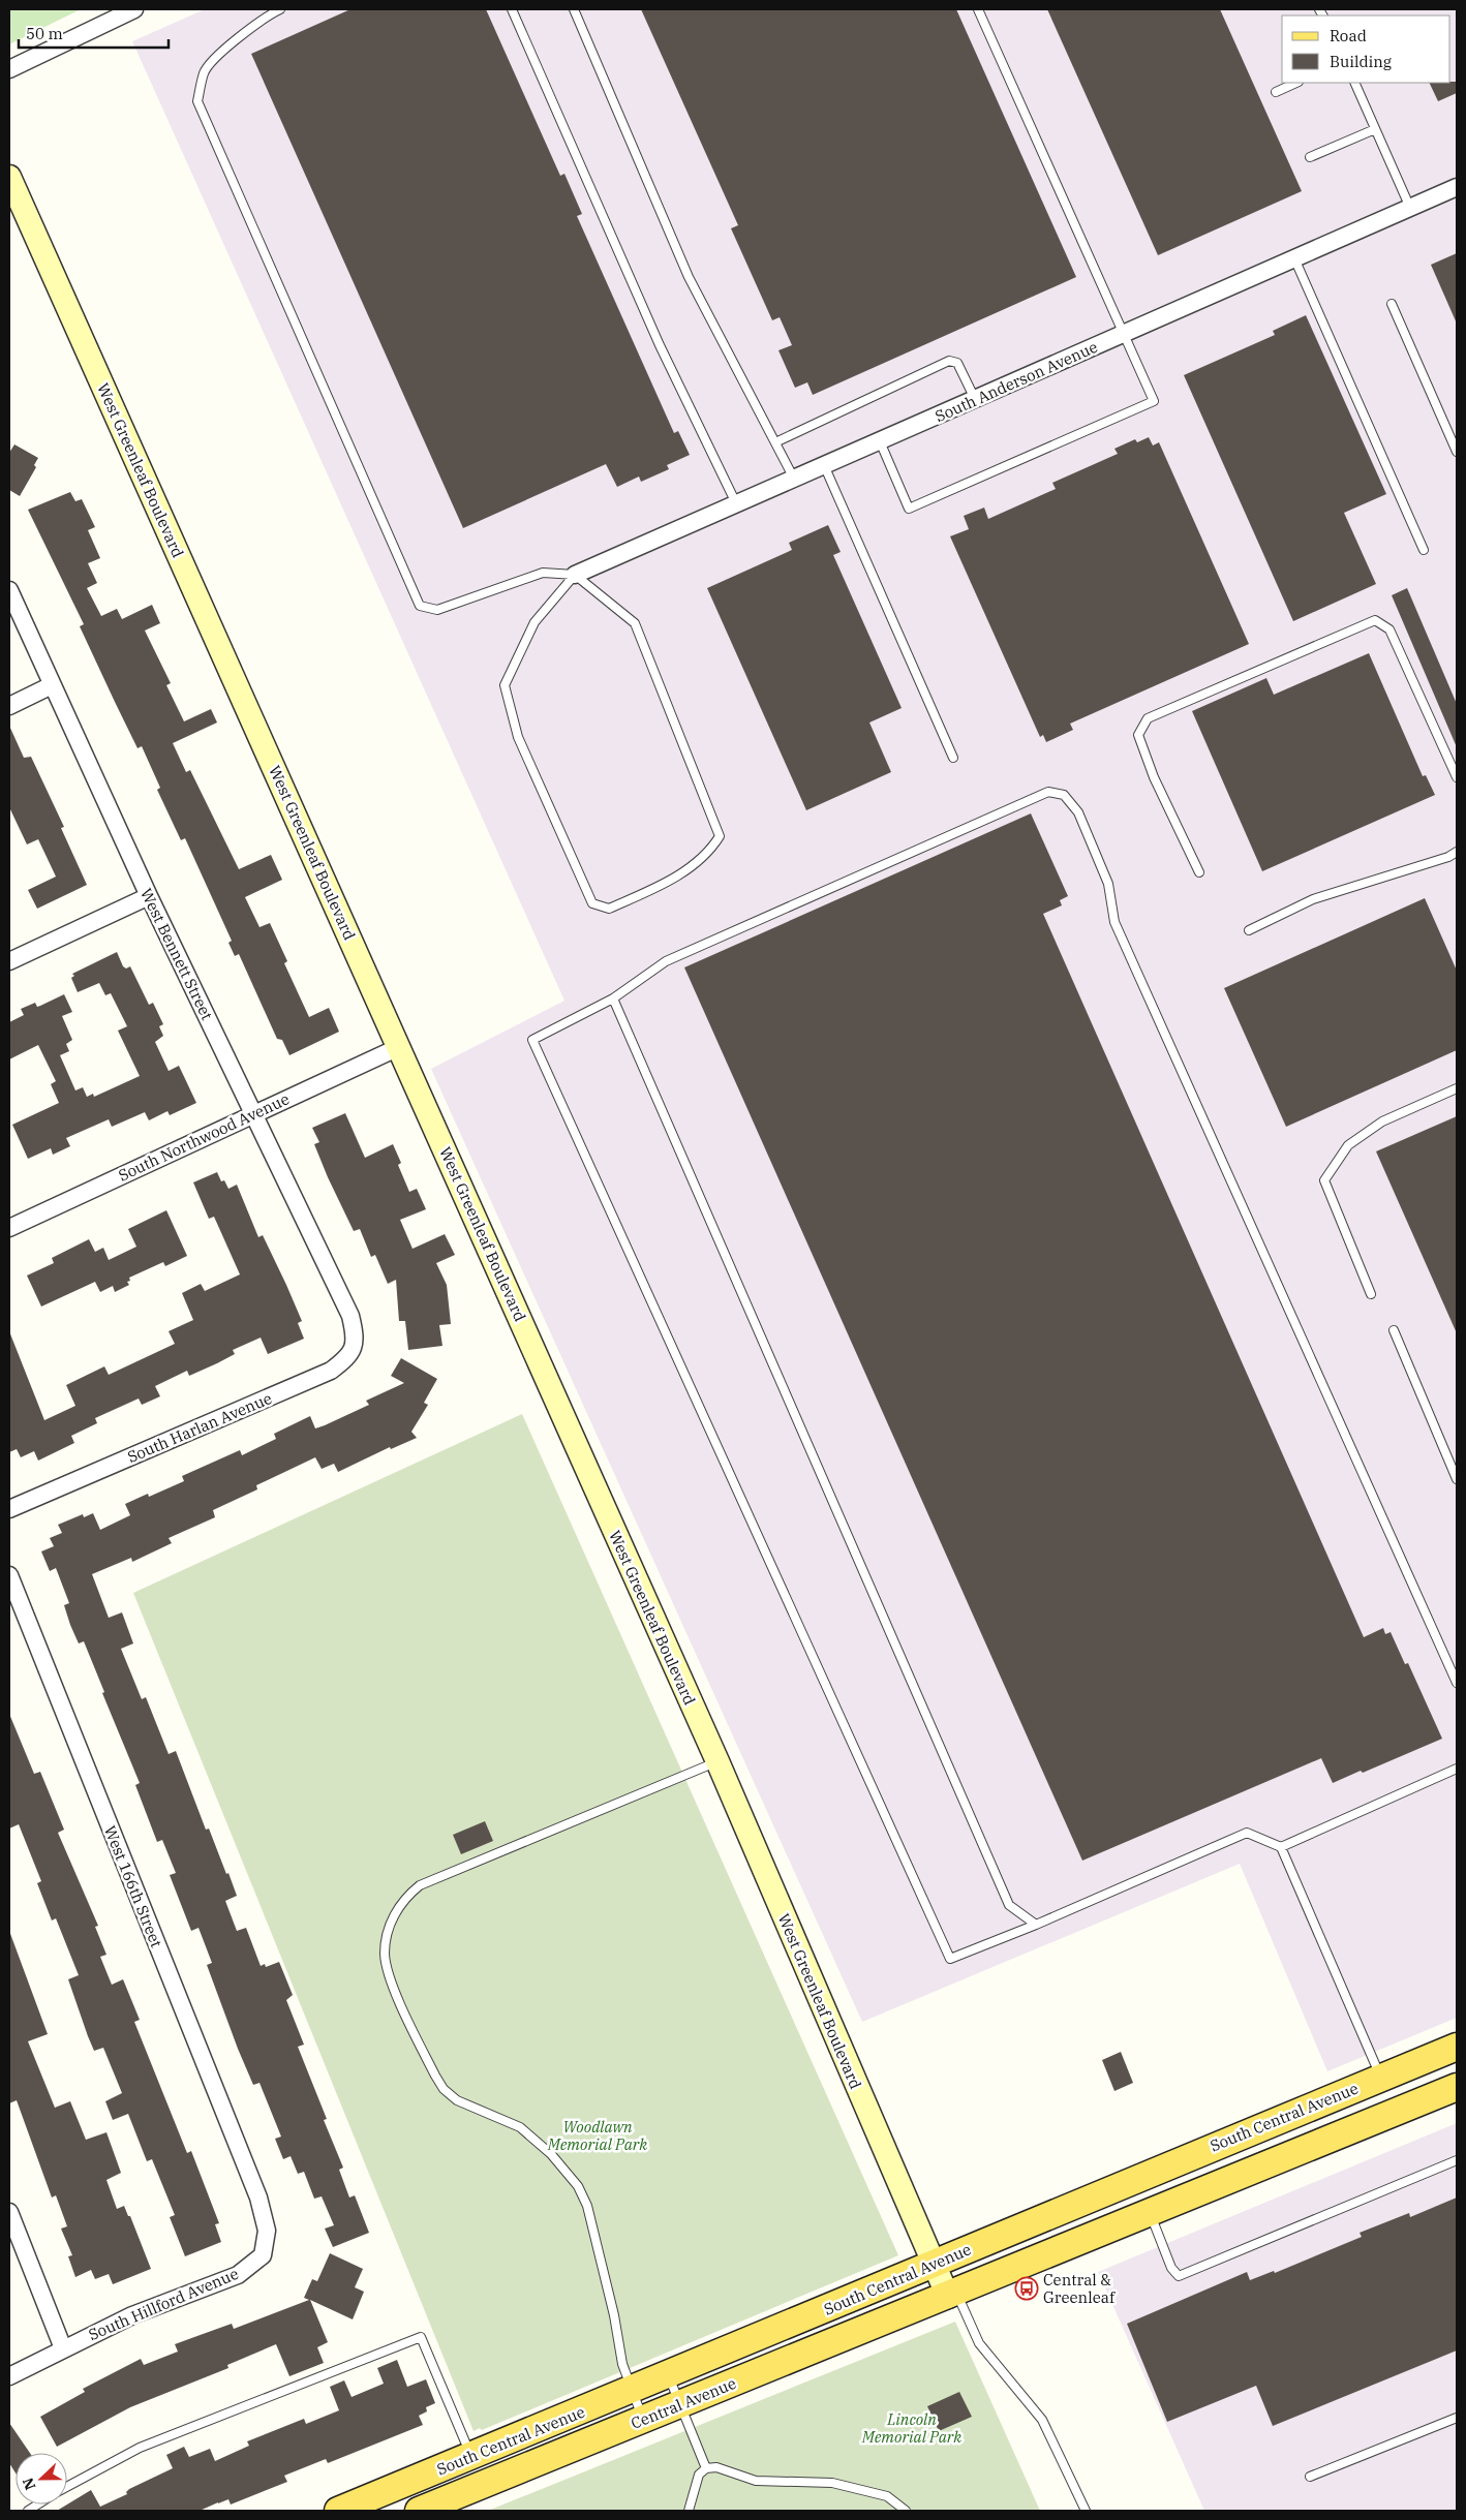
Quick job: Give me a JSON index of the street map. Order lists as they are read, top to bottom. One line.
{"streets":{"main road":["South Central Avenue","Central Avenue"],"street":["South Anderson Avenue","West Greenleaf Boulevard","West Bennett Street","South Northwood Avenue","South Harlan Avenue","West 166th Street","South Hillford Avenue"]},"crossings":[["West Greenleaf Boulevard","South Northwood Avenue"],["West Greenleaf Boulevard","South Central Avenue"],["West Greenleaf Boulevard","Central Avenue"],["West Bennett Street","South Northwood Avenue"],["West Bennett Street","South Harlan Avenue"],["West 166th Street","South Hillford Avenue"]],"parks":["Woodlawn Memorial Park","Lincoln Memorial Park"],"places":{"bus stop":["Central & Greenleaf"]},"legend":["Road","Building"],"scale_bar":"50 m","north":"left"}
